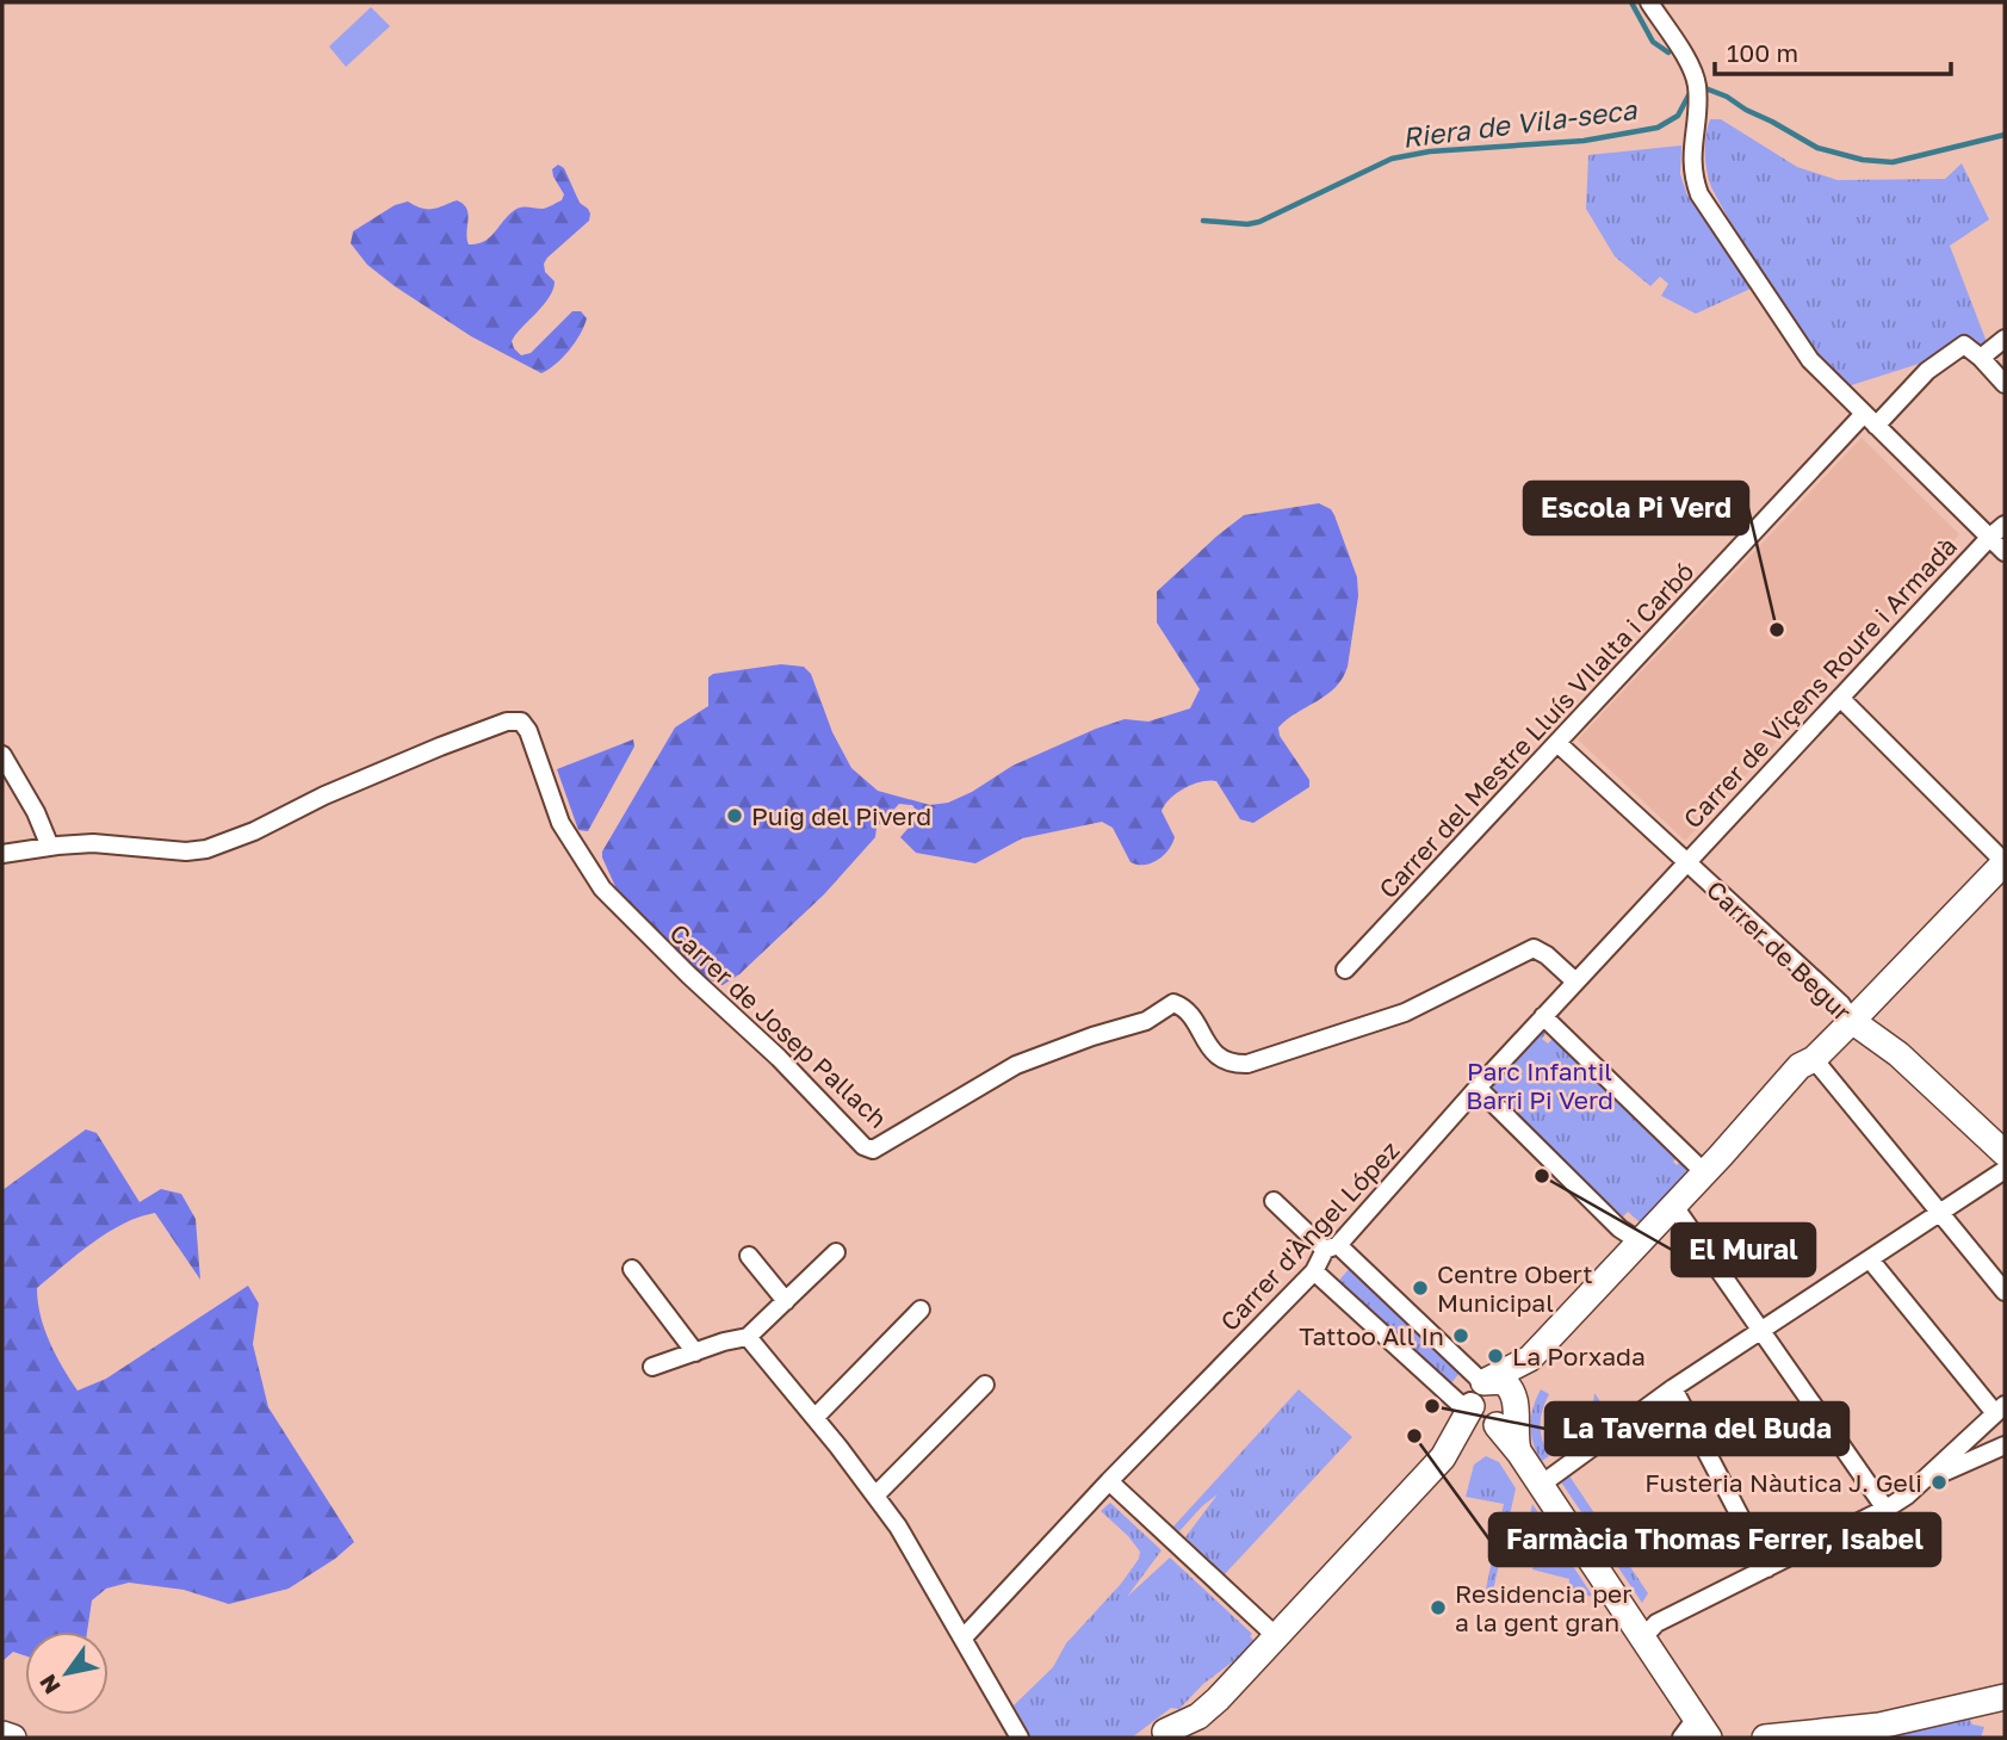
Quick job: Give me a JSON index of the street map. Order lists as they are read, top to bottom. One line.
{"streets":{"street":["Carrer de Viçens Roure i Armadà","Carrer del Mestre Lluís VIlalta i Carbó","Carrer de Begur","Carrer de Josep Pallach","Carrer d'Àngel López"]},"crossings":[["Carrer de Viçens Roure i Armadà","Carrer de Begur"],["Carrer de Viçens Roure i Armadà","Carrer d'Àngel López"],["Carrer del Mestre Lluís VIlalta i Carbó","Carrer de Begur"],["Carrer de Begur","Carrer d'Àngel López"],["Carrer de Josep Pallach","Carrer d'Àngel López"]],"water":["Riera de Vila-seca"],"parks":["Parc Infantil Barri Pi Verd"],"places":["Escola Pi Verd","Puig del Piverd","El Mural","Centre Obert Municipal","Tattoo All In","La Porxada","La Taverna del Buda","Farmàcia Thomas Ferrer, Isabel","Fusteria Nàutica J. Geli","Residencia per a la gent gran"],"scale_bar":"100 m","north":"bottom left"}
